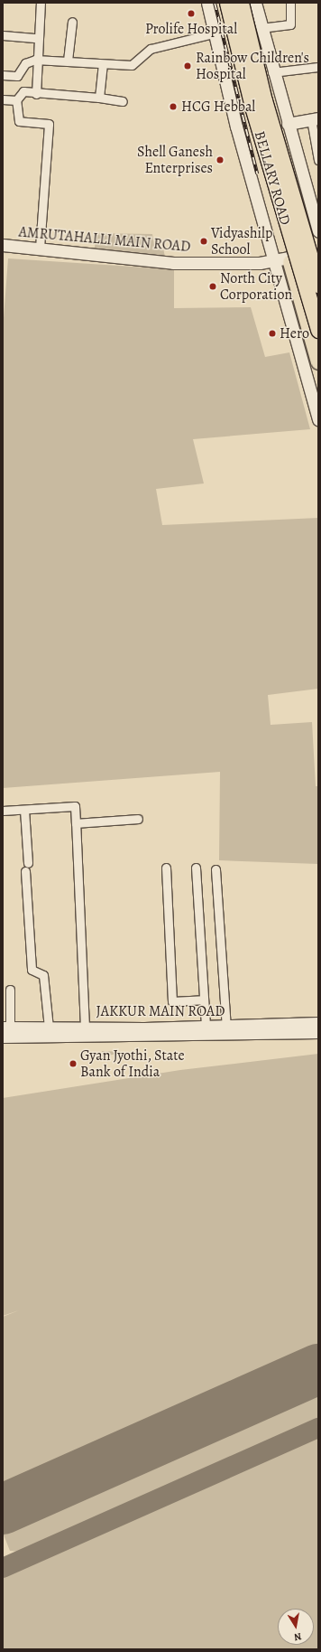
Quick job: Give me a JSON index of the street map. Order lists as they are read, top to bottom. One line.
{"streets":{"highway":["BELLARY ROAD"],"street":["AMRUTAHALLI MAIN ROAD","JAKKUR MAIN ROAD"]},"crossings":[["BELLARY ROAD","AMRUTAHALLI MAIN ROAD"]],"places":["Prolife Hospital","Rainbow Children's Hospital","HCG Hebbal","Shell Ganesh Enterprises","Vidyashilp School","North City Corporation","Hero","Gyan Jyothi, State Bank of India"],"north":"bottom"}
